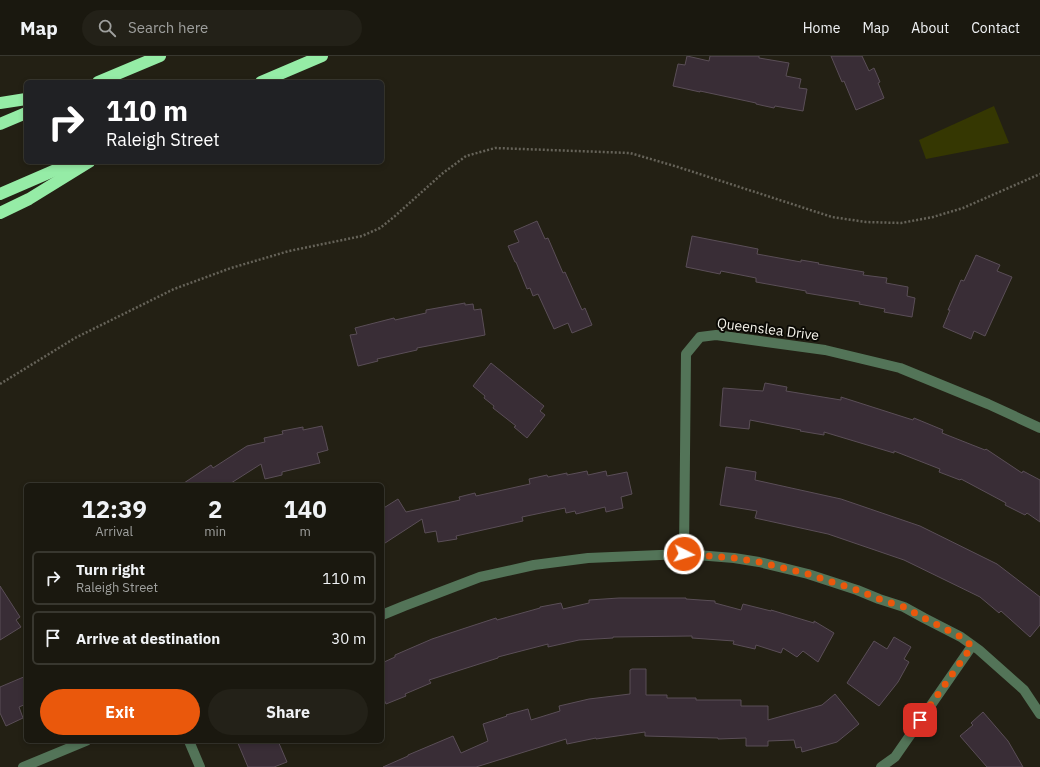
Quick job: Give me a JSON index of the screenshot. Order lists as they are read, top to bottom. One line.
{"streets":{"street":["Queenslea Drive"]},"page":{"header":"Map","search":"Search here","nav":["Home","Map","About","Contact"],"turn":["110 m","Raleigh Street"],"eta":["12:39","Arrival","2","min","140","m"],"list":[{"name":"Turn right","note":"Raleigh Street","value":"110 m"},{"name":"Arrive at destination","value":"30 m"}],"buttons":["Exit","Share"]}}
